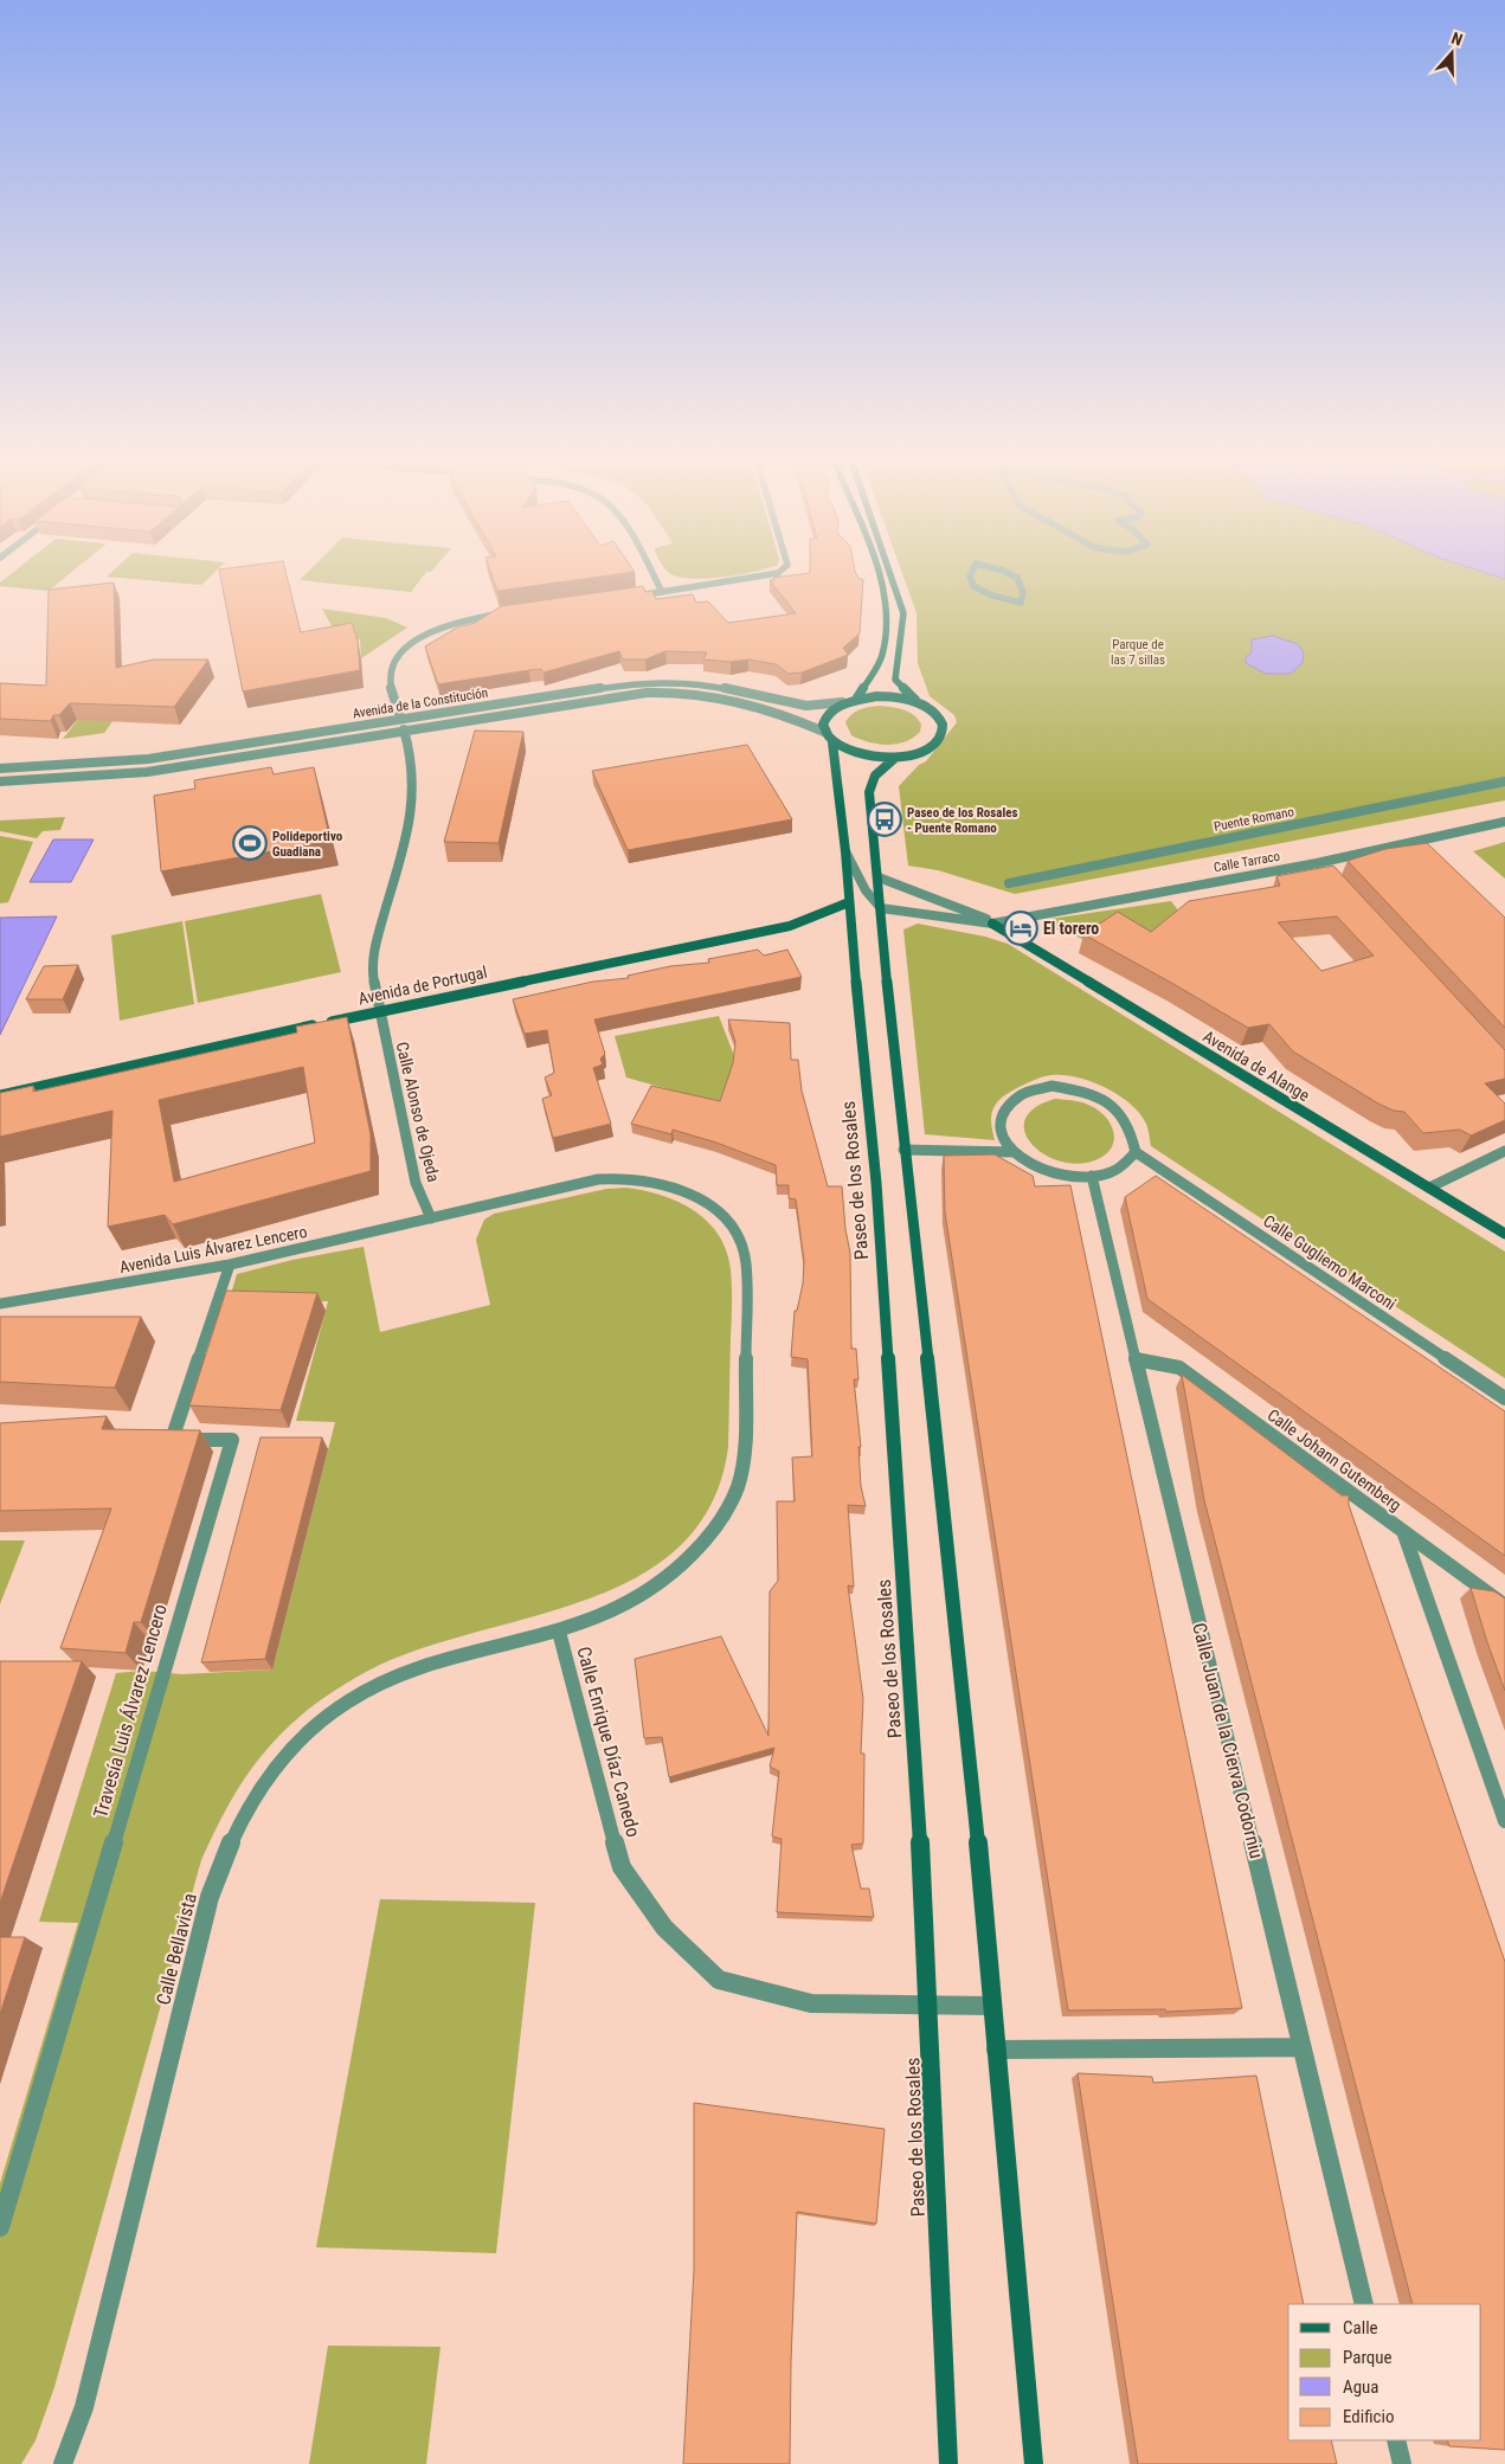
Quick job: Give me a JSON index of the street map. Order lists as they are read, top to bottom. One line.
{"streets":{"main road":["Avenida de Portugal","Avenida de Alange","Paseo de los Rosales"],"street":["Avenida de la Constitución","Puente Romano","Calle Tarraco","Calle Alonso de Ojeda","Avenida Luis Álvarez Lencero","Calle Gugliemo Marconi","Calle Johann Gutemberg","Travesía Luis Álvarez Lencero","Calle Juan de la Cierva Codorniu","Calle Enrique Díaz Canedo","Calle Bellavista"]},"crossings":[["Avenida de la Constitución","Calle Alonso de Ojeda"],["Avenida de la Constitución","Paseo de los Rosales"],["Calle Tarraco","Avenida de Alange"],["Calle Tarraco","Paseo de los Rosales"],["Avenida de Portugal","Calle Alonso de Ojeda"],["Avenida de Portugal","Paseo de los Rosales"],["Calle Alonso de Ojeda","Avenida Luis Álvarez Lencero"],["Calle Alonso de Ojeda","Calle Enrique Díaz Canedo"],["Paseo de los Rosales","Calle Enrique Díaz Canedo"],["Avenida Luis Álvarez Lencero","Travesía Luis Álvarez Lencero"],["Avenida Luis Álvarez Lencero","Calle Enrique Díaz Canedo"],["Calle Gugliemo Marconi","Calle Juan de la Cierva Codorniu"],["Calle Johann Gutemberg","Calle Juan de la Cierva Codorniu"],["Calle Enrique Díaz Canedo","Calle Bellavista"]],"parks":["Parque de las 7 sillas"],"places":{"bus stop":["Paseo de los Rosales - Puente Romano"],"sports":["Polideportivo Guadiana"],"hotel":["El torero"]},"legend":["Calle","Parque","Agua","Edificio"],"north":"top"}
